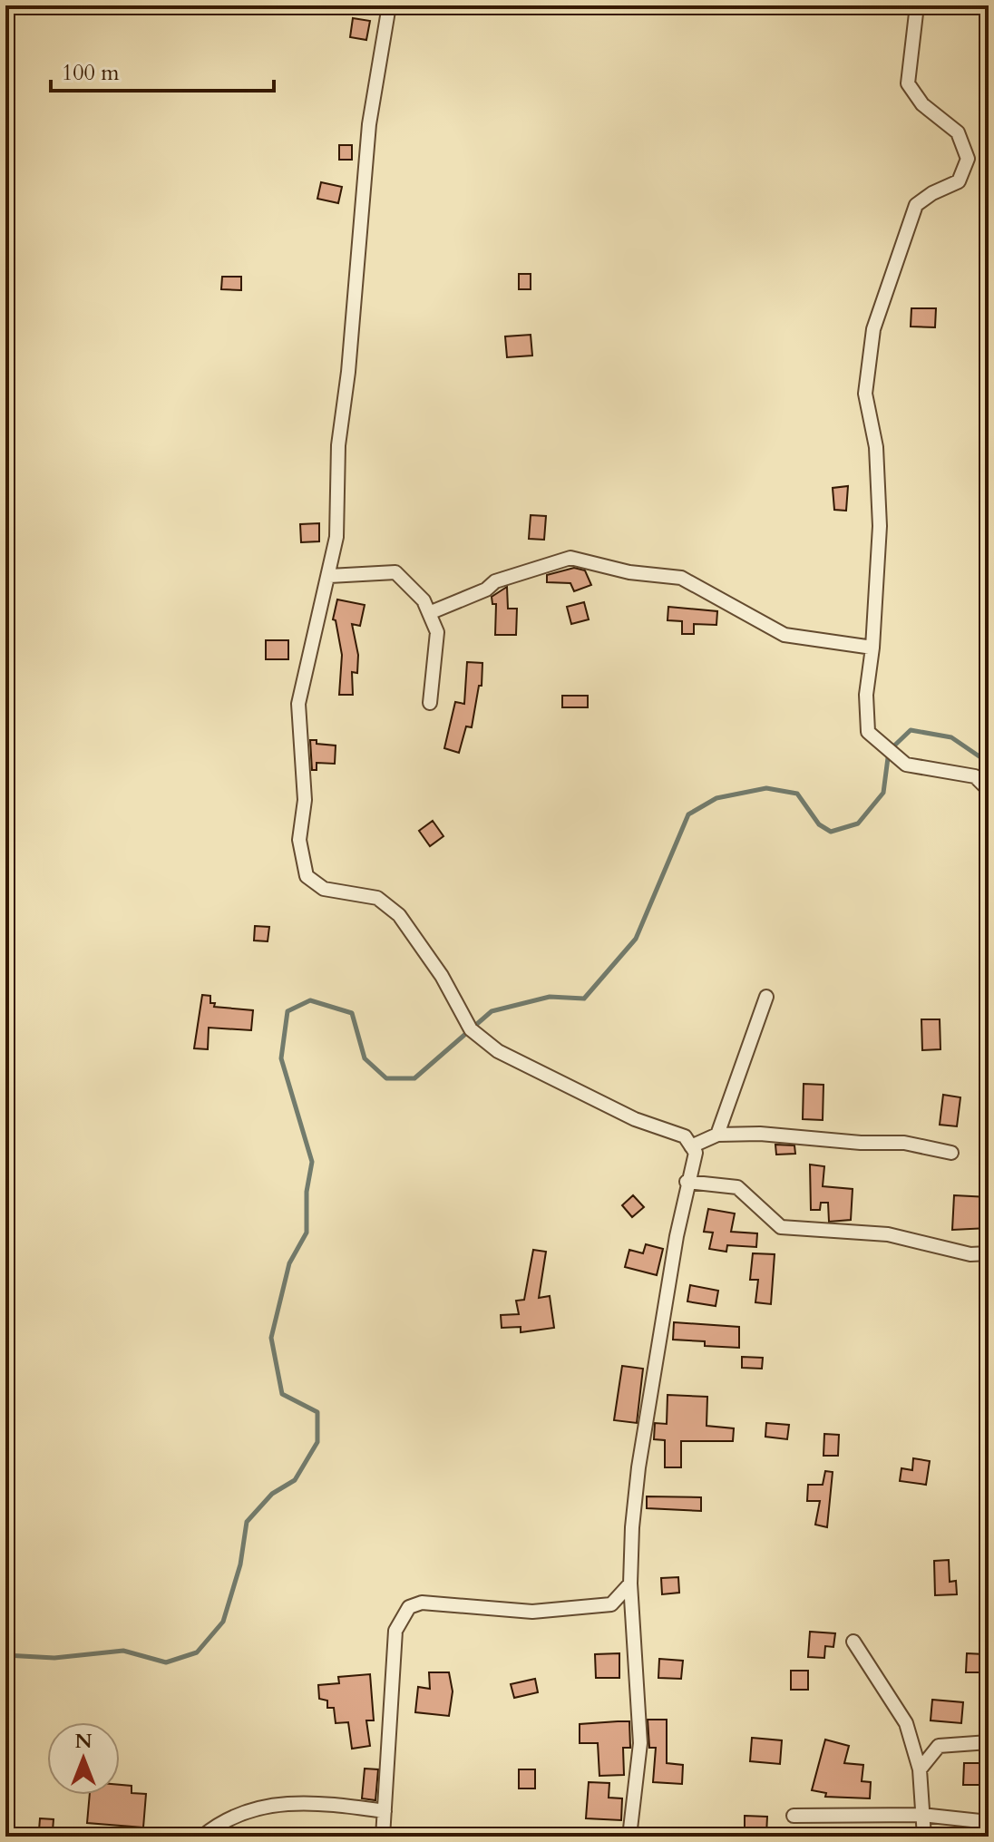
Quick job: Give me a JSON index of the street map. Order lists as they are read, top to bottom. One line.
{"scale_bar":"100 m","north":"top"}
